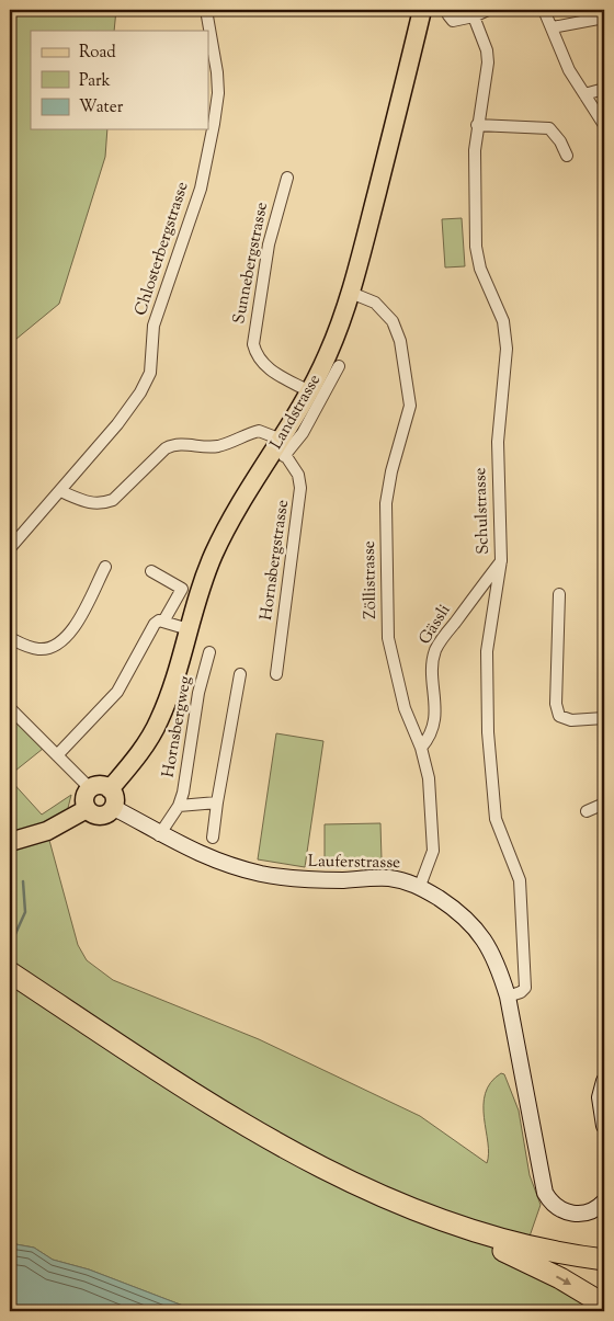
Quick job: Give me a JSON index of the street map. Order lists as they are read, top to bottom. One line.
{"streets":{"main road":["Landstrasse"],"street":["Chlosterbergstrasse","Sunnebergstrasse","Schulstrasse","Hornsbergstrasse","Zöllistrasse","Gässli","Hornsbergweg","Lauferstrasse"]},"crossings":[["Chlosterbergstrasse","Hornsbergstrasse"],["Sunnebergstrasse","Landstrasse"],["Landstrasse","Hornsbergstrasse"],["Landstrasse","Zöllistrasse"],["Landstrasse","Lauferstrasse"],["Schulstrasse","Gässli"],["Schulstrasse","Lauferstrasse"],["Zöllistrasse","Gässli"],["Zöllistrasse","Lauferstrasse"],["Hornsbergweg","Lauferstrasse"]],"legend":["Road","Park","Water"]}
